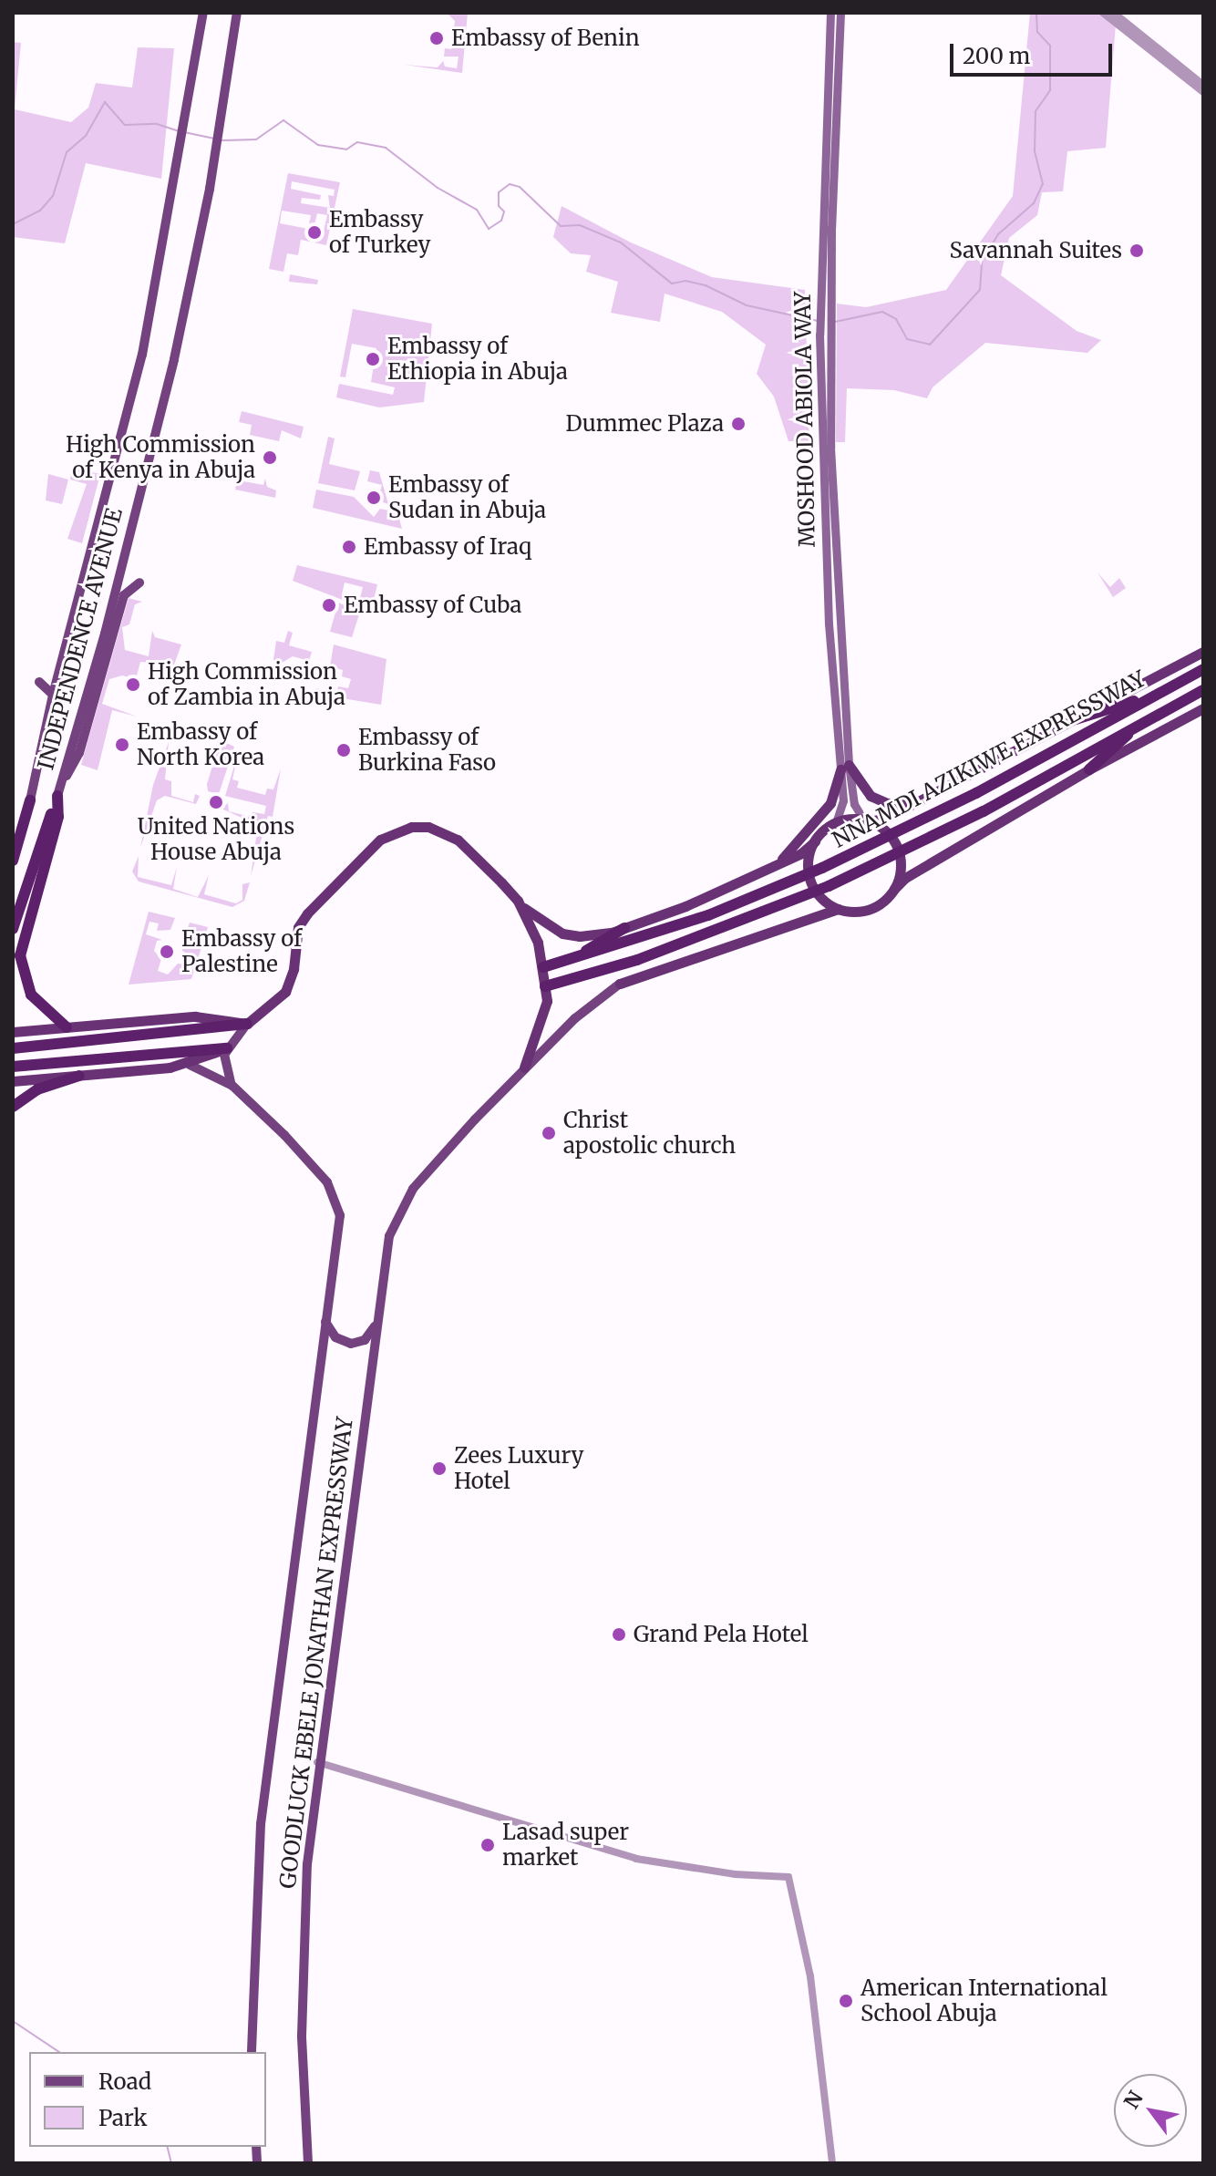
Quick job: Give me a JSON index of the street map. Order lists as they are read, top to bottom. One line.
{"streets":{"highway":["INDEPENDENCE AVENUE","NNAMDI AZIKIWE EXPRESSWAY"],"main road":["MOSHOOD ABIOLA WAY","GOODLUCK EBELE JONATHAN EXPRESSWAY"]},"crossings":[["MOSHOOD ABIOLA WAY","NNAMDI AZIKIWE EXPRESSWAY"]],"places":["Embassy of Benin","Embassy of Turkey","Savannah Suites","Embassy of Ethiopia in Abuja","Dummec Plaza","High Commission of Kenya in Abuja","Embassy of Sudan in Abuja","Embassy of Iraq","Embassy of Cuba","High Commission of Zambia in Abuja","Embassy of North Korea","Embassy of Burkina Faso","United Nations House Abuja","Embassy of Palestine","Christ apostolic church","Zees Luxury Hotel","Grand Pela Hotel","Lasad super market","American International School Abuja"],"legend":["Road","Park"],"scale_bar":"200 m","north":"top left"}
